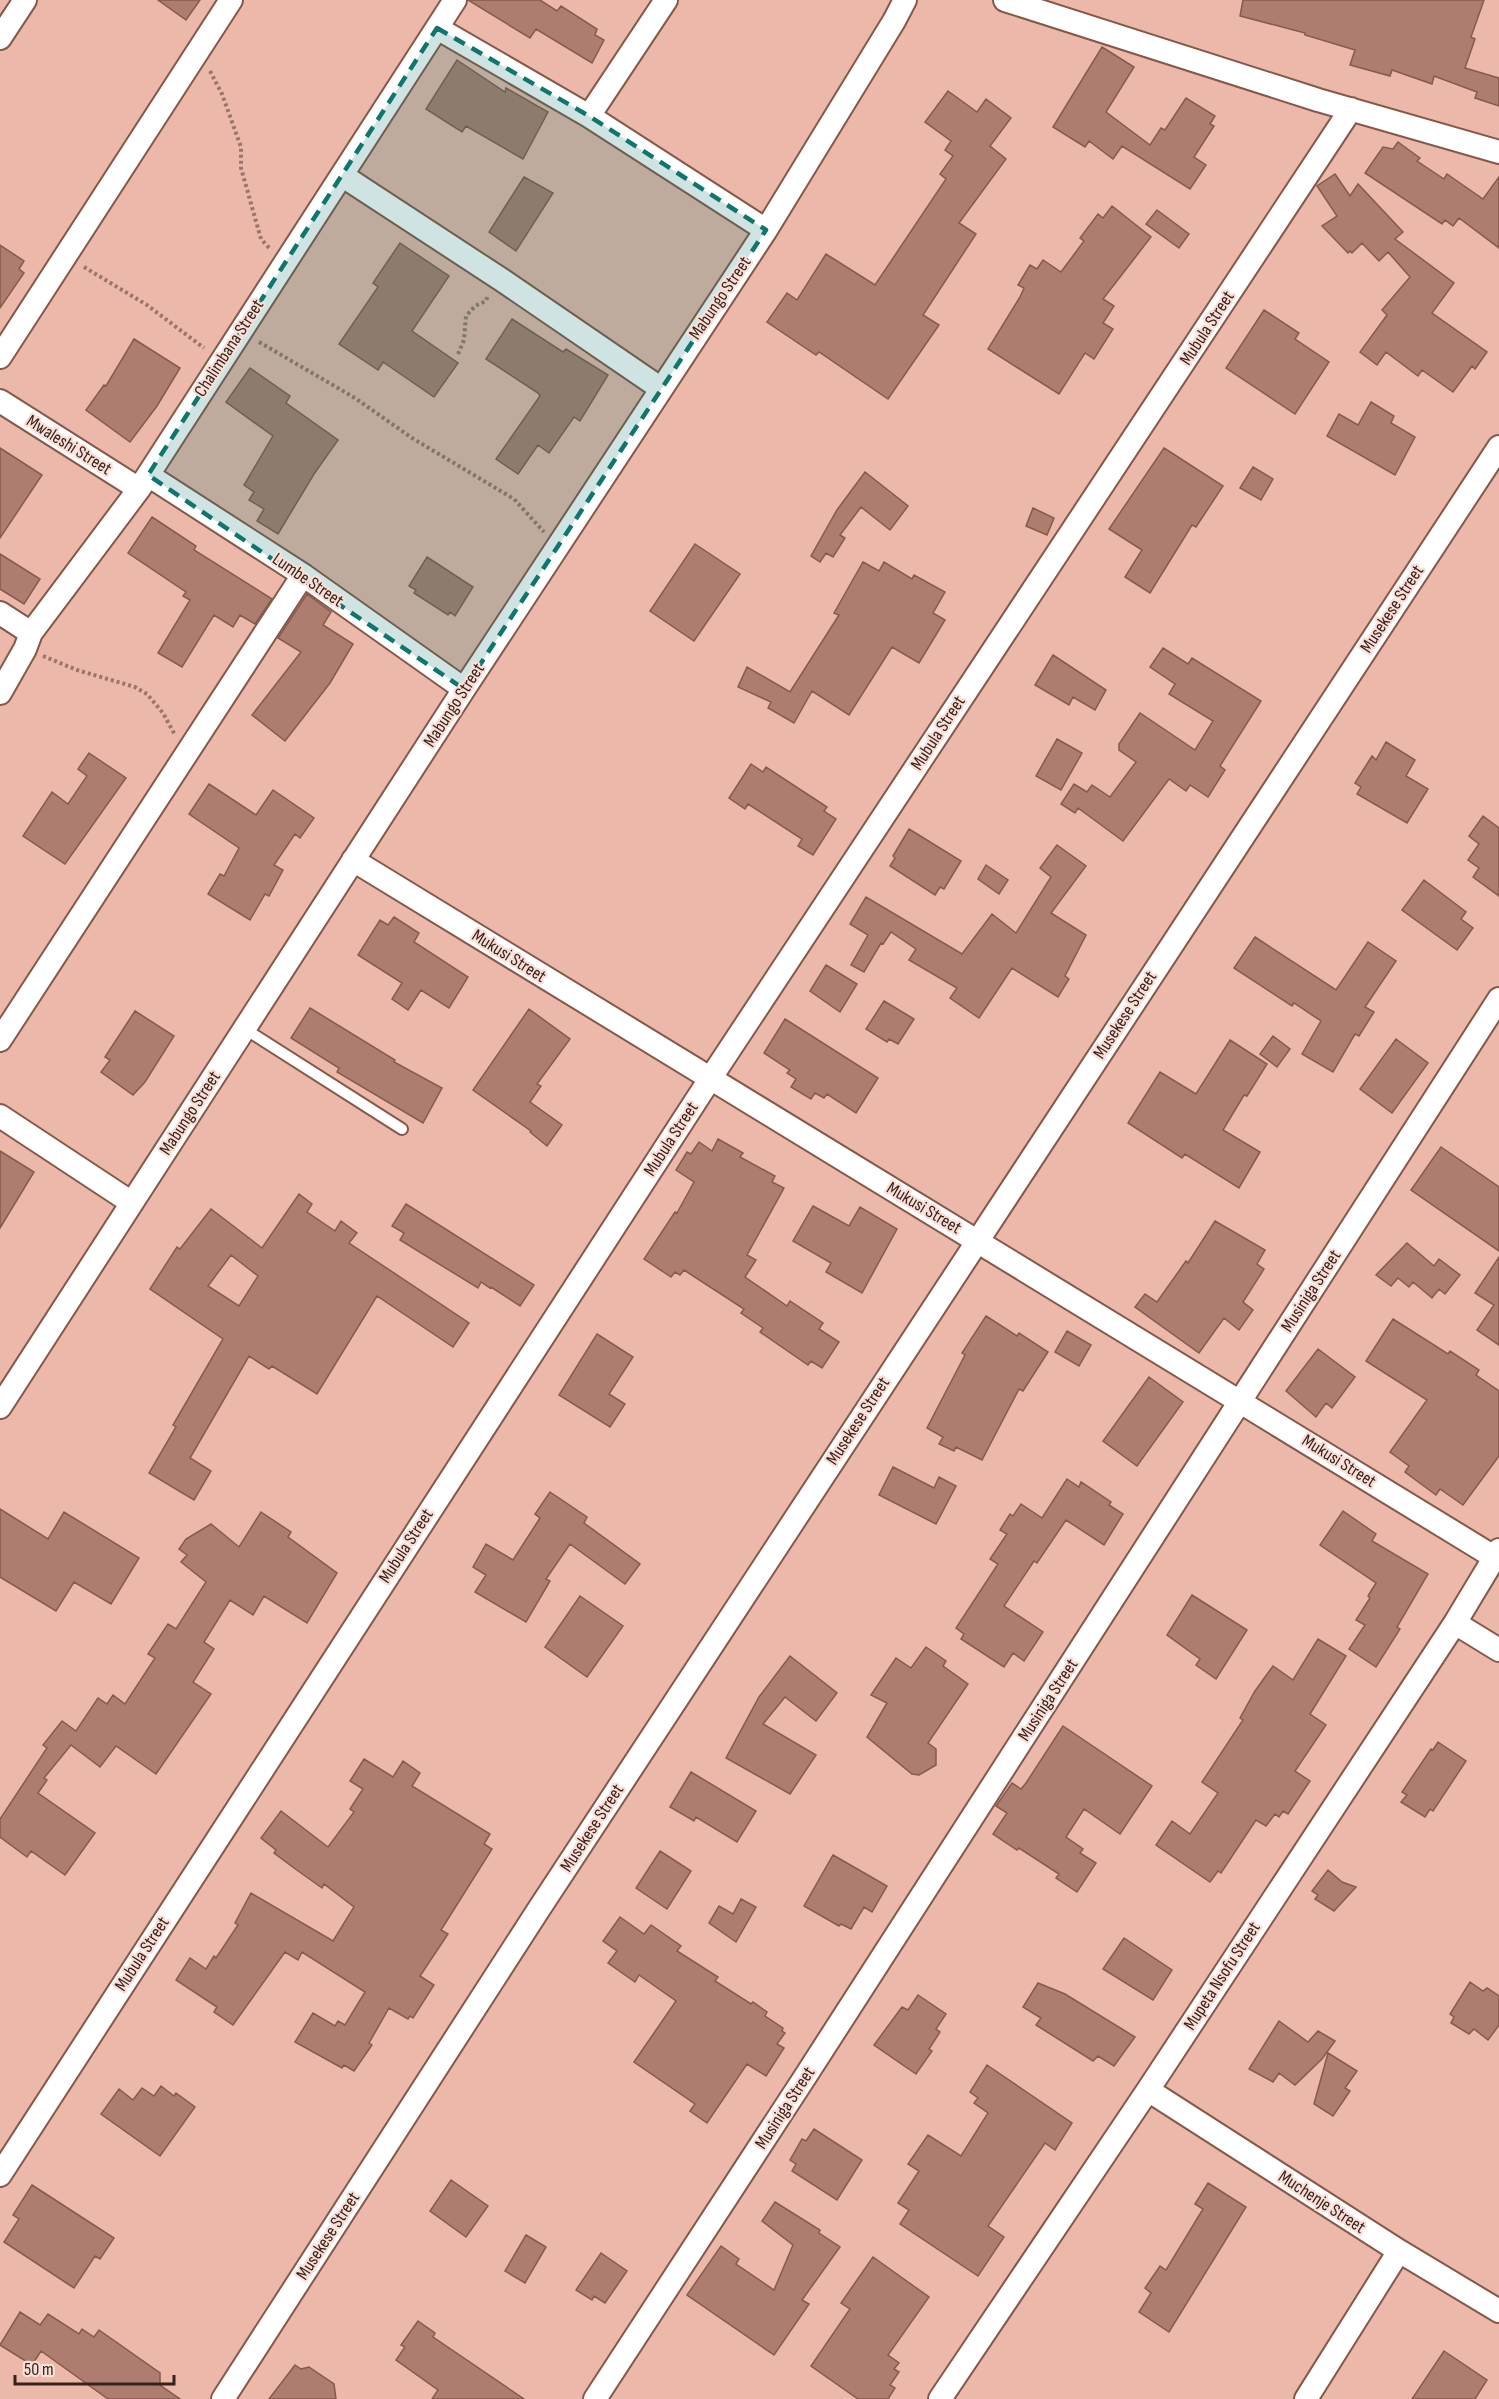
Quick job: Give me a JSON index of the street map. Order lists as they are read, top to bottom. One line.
{"streets":{"street":["Mabungo Street","Mubula Street","Chalimbana Street","Mwaleshi Street","Lumbe Street","Musekese Street","Mukusi Street","Musiniga Street","Mupeta Nsofu Street","Muchenje Street"]},"crossings":[["Mabungo Street","Lumbe Street"],["Mabungo Street","Mukusi Street"],["Mubula Street","Mukusi Street"],["Chalimbana Street","Mwaleshi Street"],["Chalimbana Street","Lumbe Street"],["Mwaleshi Street","Lumbe Street"],["Musekese Street","Mukusi Street"],["Mukusi Street","Musiniga Street"],["Mukusi Street","Mupeta Nsofu Street"],["Mupeta Nsofu Street","Muchenje Street"]],"scale_bar":"50 m"}
